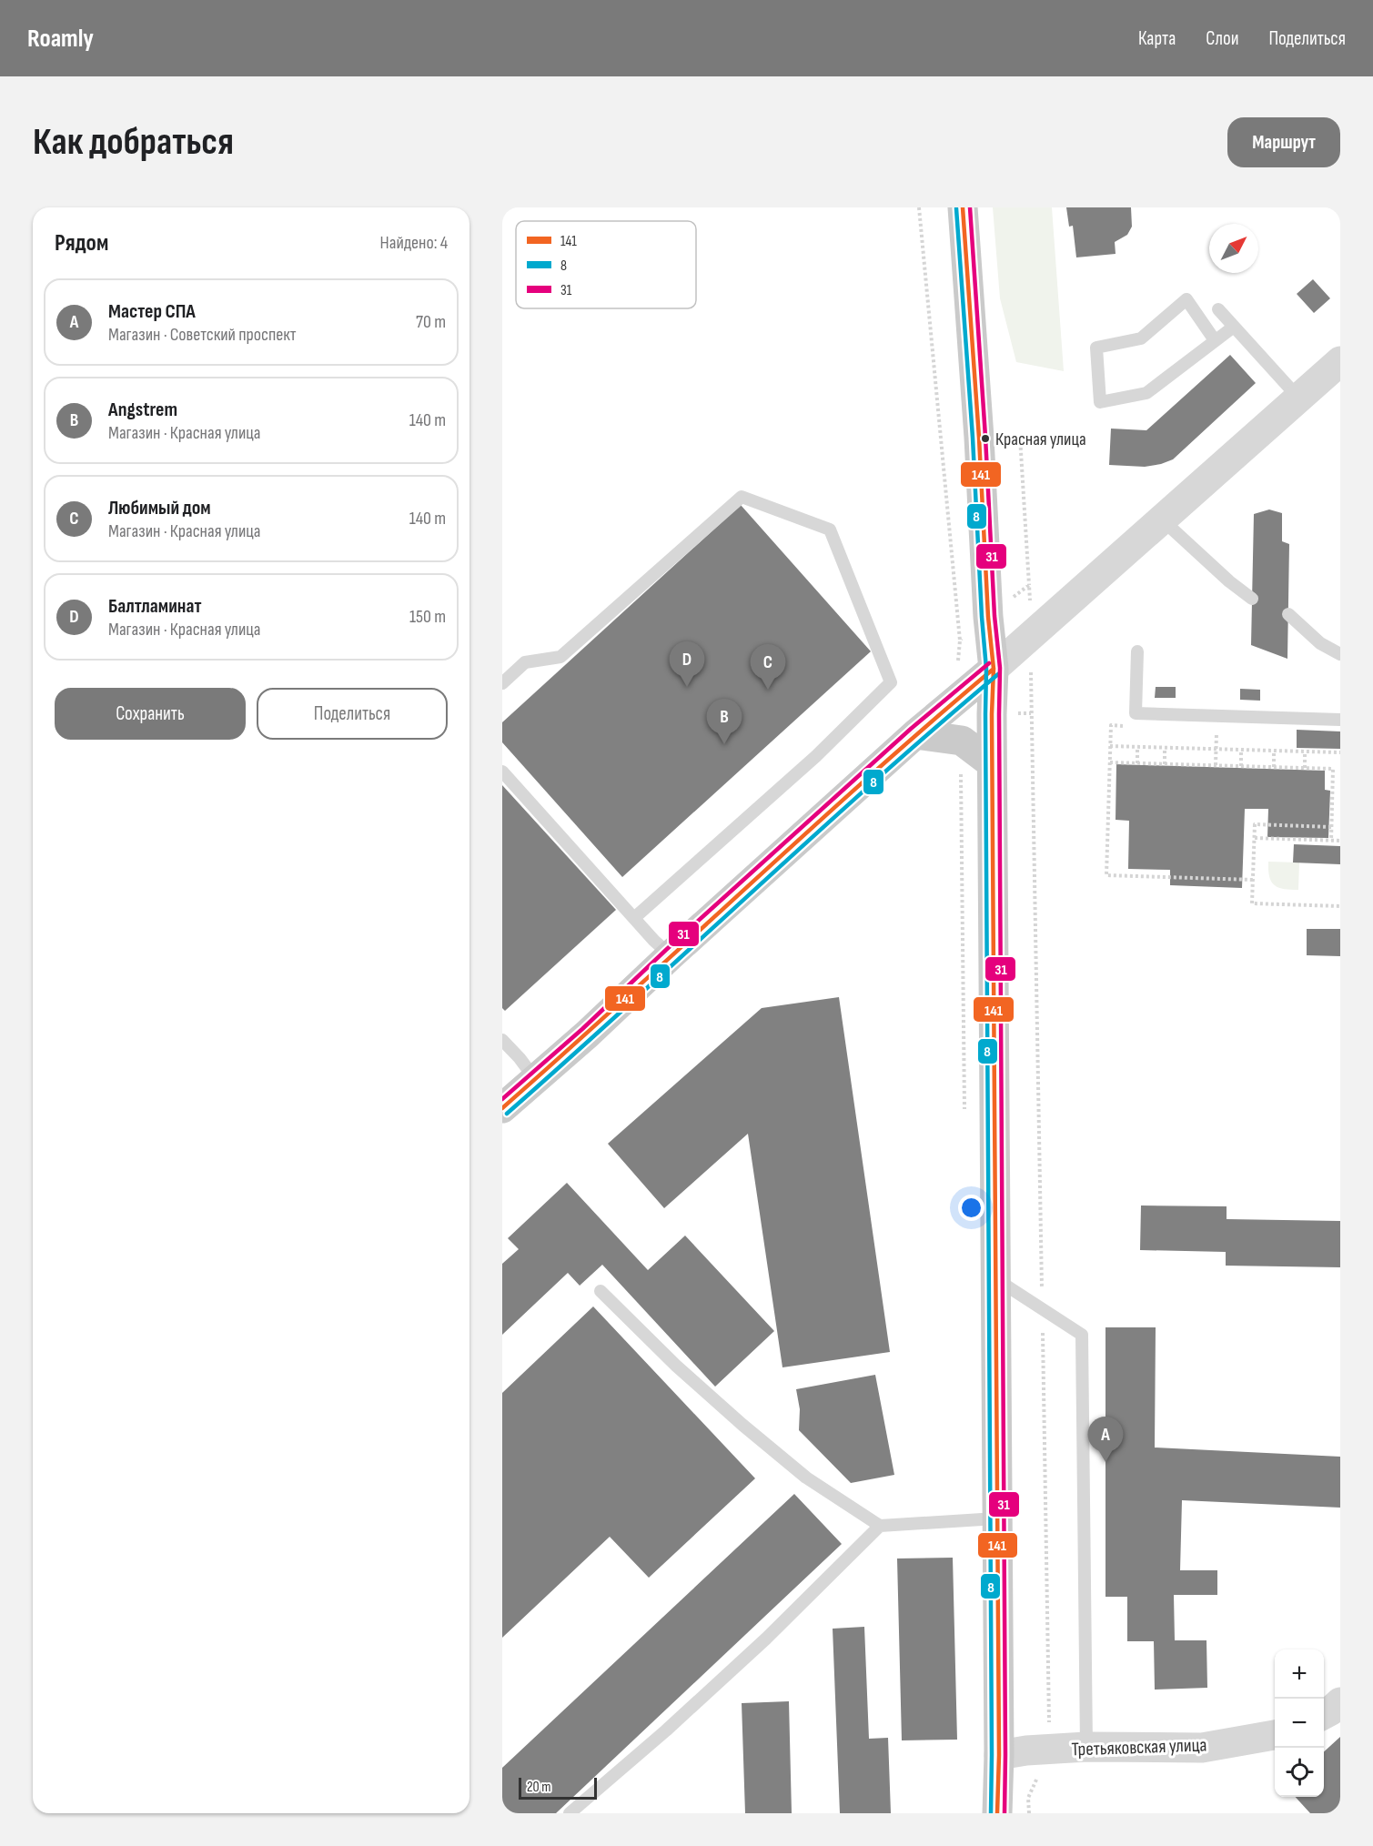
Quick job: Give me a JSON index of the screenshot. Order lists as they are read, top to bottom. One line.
{"streets":{"street":["Третьяковская улица"]},"places":["Красная улица"],"lines":["transit line 141","transit line 31","transit line 8"],"legend":["141","8","31"],"scale_bar":"20 m","north":"top right","page":{"header":"Roamly","nav":["Карта","Слои","Поделиться"],"buttons":["Маршрут",["Сохранить","Поделиться"]],"title":"Как добраться","heading":["Рядом","Найдено: 4"],"list":[{"mark":"A","name":"Мастер СПА","note":"Магазин · Советский проспект","value":"70 m"},{"mark":"B","name":"Angstrem","note":"Магазин · Красная улица","value":"140 m"},{"mark":"C","name":"Любимый дом","note":"Магазин · Красная улица","value":"140 m"},{"mark":"D","name":"Балтламинат","note":"Магазин · Красная улица","value":"150 m"}],"pins":["D","C","B","A"],"map_buttons":["+","−"],"scale":"20 m"}}
